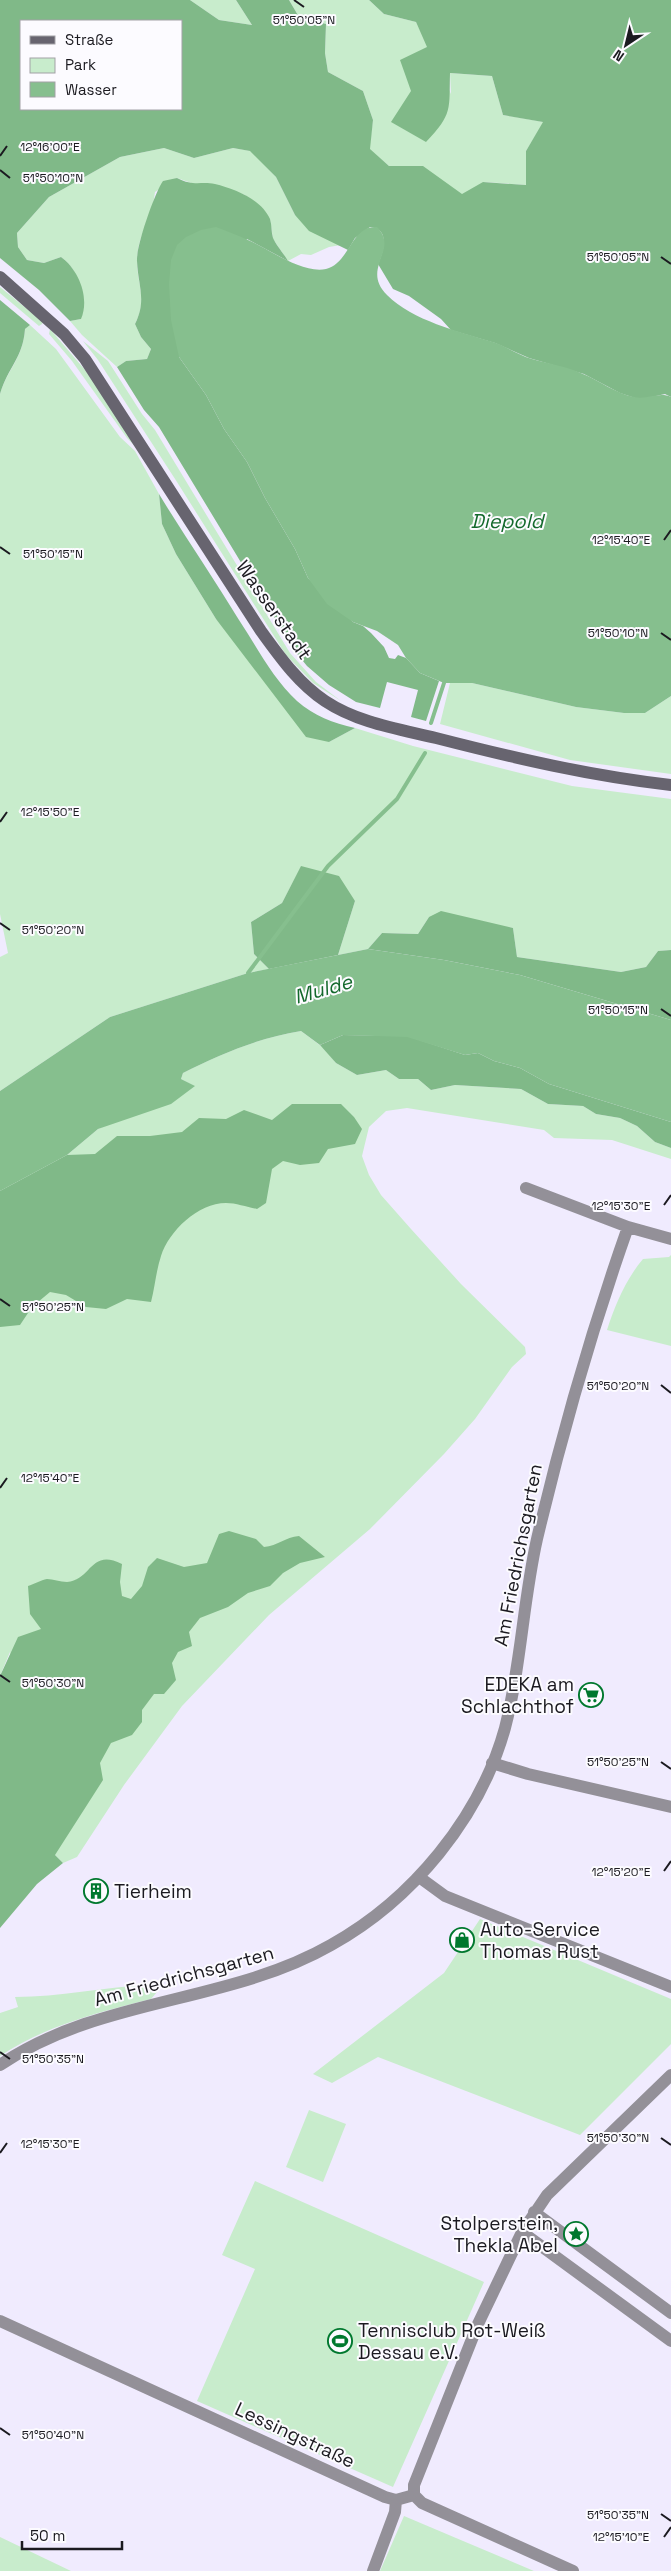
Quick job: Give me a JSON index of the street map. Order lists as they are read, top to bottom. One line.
{"streets":{"main road":["Wasserstadt"],"street":["Am Friedrichsgarten","Lessingstraße"]},"water":["Diepold","Mulde"],"places":{"supermarket":["EDEKA am Schlachthof"],"building":["Tierheim"],"shop":["Auto-Service Thomas Rust"],"place":["Stolperstein, Thekla Abel"],"sports":["Tennisclub Rot-Weiß Dessau e.V."]},"legend":["Straße","Park","Wasser"],"scale_bar":"50 m","north":"bottom left","coordinates":["51°50'05\"N","12°16'00\"E","51°50'10\"N","12°15'40\"E","51°50'15\"N","12°15'50\"E","51°50'20\"N","12°15'30\"E","51°50'25\"N","51°50'30\"N","12°15'20\"E","51°50'35\"N","51°50'40\"N","12°15'10\"E"]}
